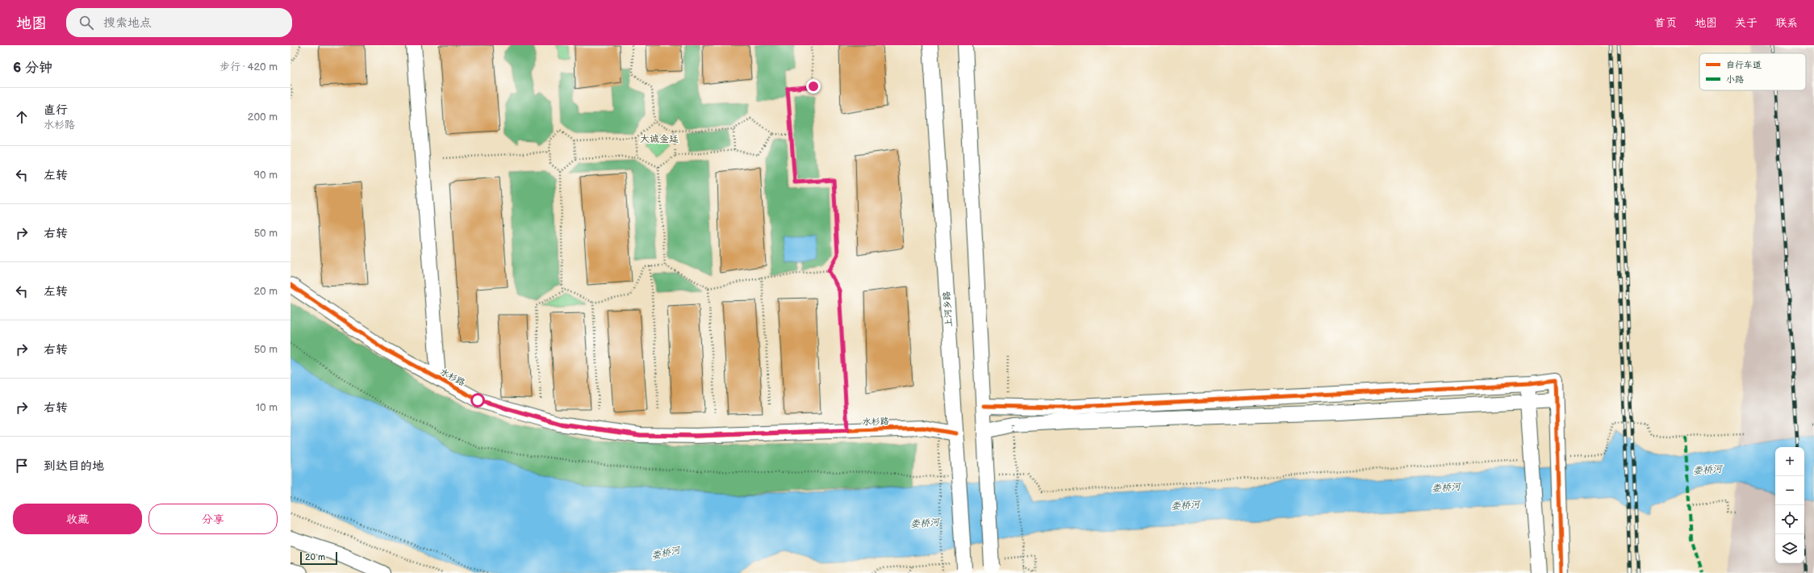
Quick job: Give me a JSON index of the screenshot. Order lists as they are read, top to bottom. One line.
{"streets":{"street":["上河乡路","水杉路"]},"crossings":[["上河乡路","水杉路"]],"districts":["大诚金廷"],"water":["娄桥河"],"legend":["自行车道","小路"],"scale_bar":"20 m","page":{"header":"地图","search":"搜索地点","nav":["首页","地图","关于","联系"],"heading":["6 分钟","步行 · 420 m"],"list":[["直行","水杉路","200 m"],["左转","90 m"],["右转","50 m"],["左转","20 m"],["右转","50 m"],["右转","10 m"],"到达目的地"],"map_buttons":["+","−"],"buttons":["收藏","分享"],"scale":"20 m"}}
